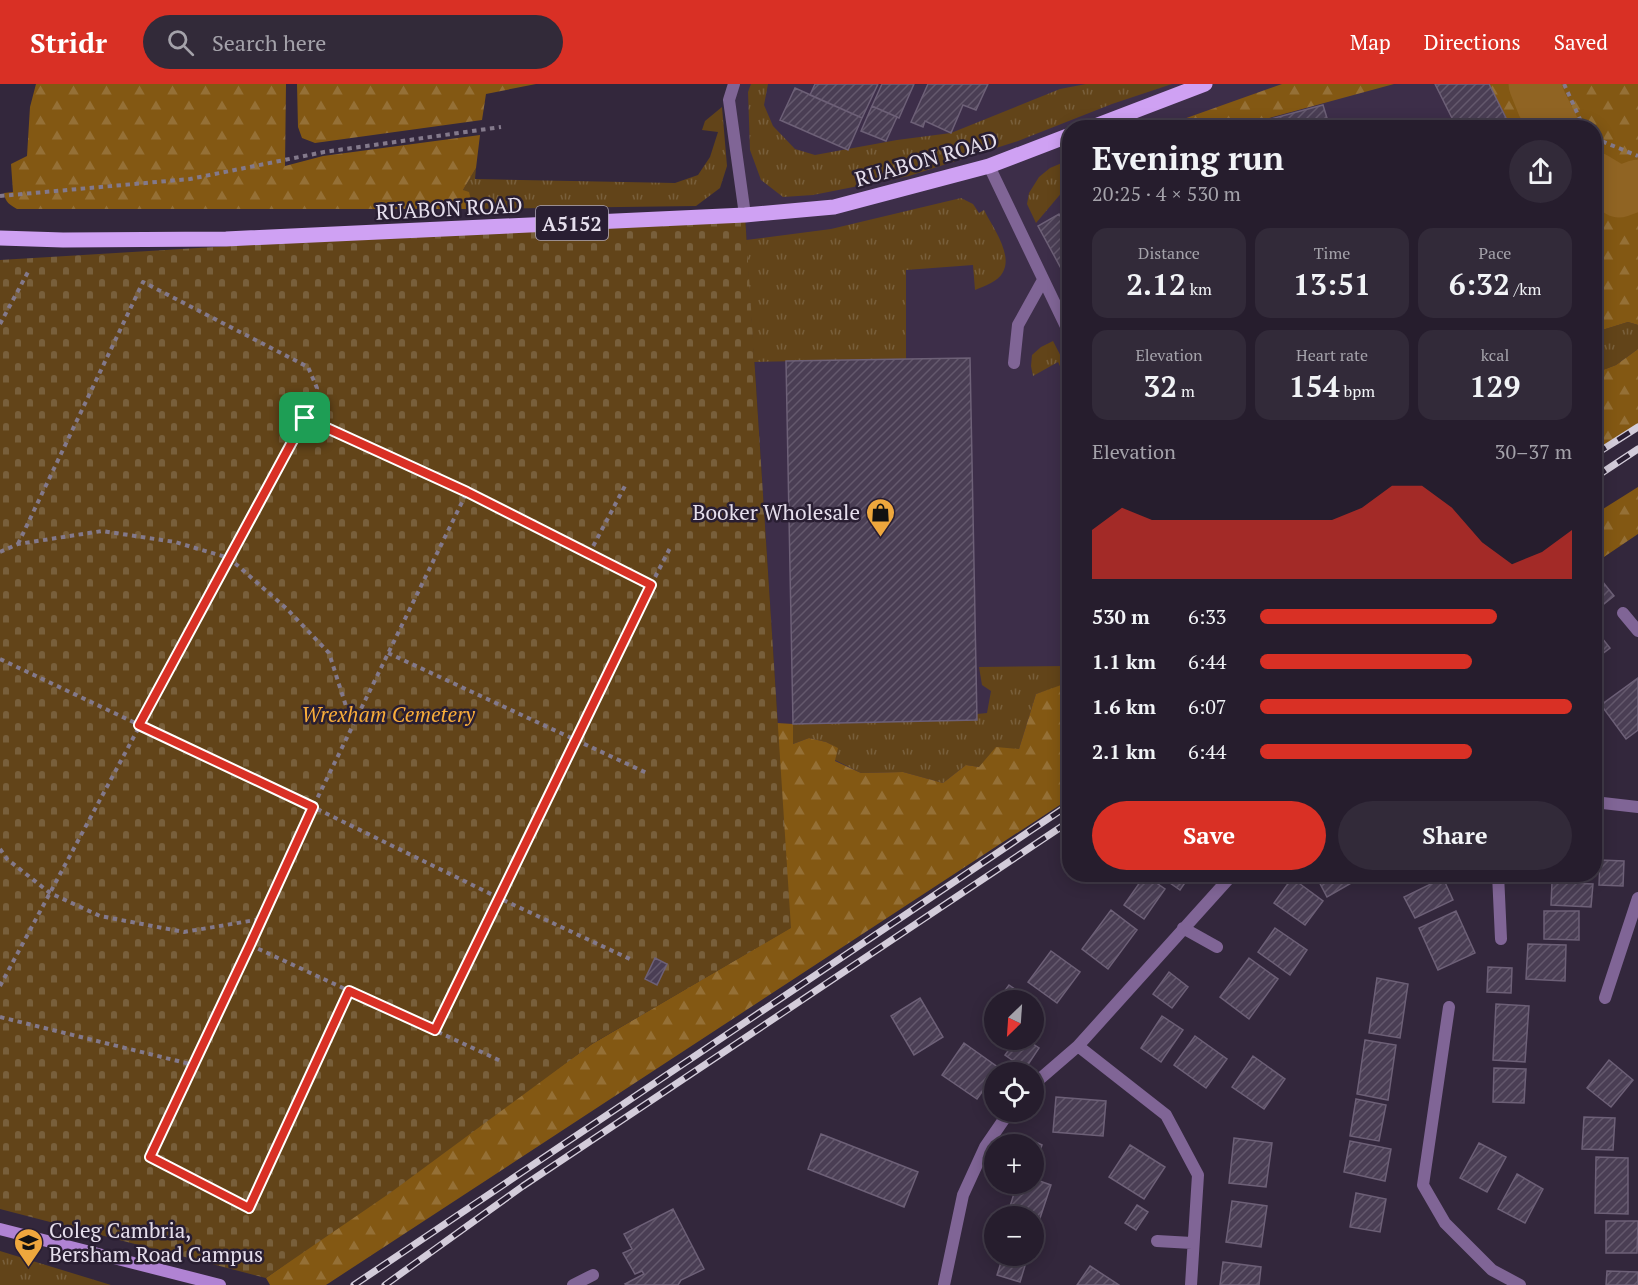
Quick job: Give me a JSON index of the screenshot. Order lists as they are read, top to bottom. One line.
{"streets":{"main road":["RUABON ROAD","A5152"]},"parks":["Wrexham Cemetery"],"places":{"shop":["Booker Wholesale"],"school or university":["Coleg Cambria, Bersham Road Campus"]},"north":"bottom left","page":{"header":"Stridr","search":"Search here","nav":["Map","Directions","Saved"],"heading":["Evening run","20:25 · 4 × 530 m"],"stats":[["Distance","2.12 km"],["Time","13:51"],["Pace","6:32 /km"],["Elevation","32 m"],["Heart rate","154 bpm"],["kcal","129"]],"chart":["Elevation","30–37 m"],"list":[{"name":"530 m","note":"6:33"},{"name":"1.1 km","note":"6:44"},{"name":"1.6 km","note":"6:07"},{"name":"2.1 km","note":"6:44"}],"buttons":["Save","Share"],"map_buttons":["+","−"]}}
